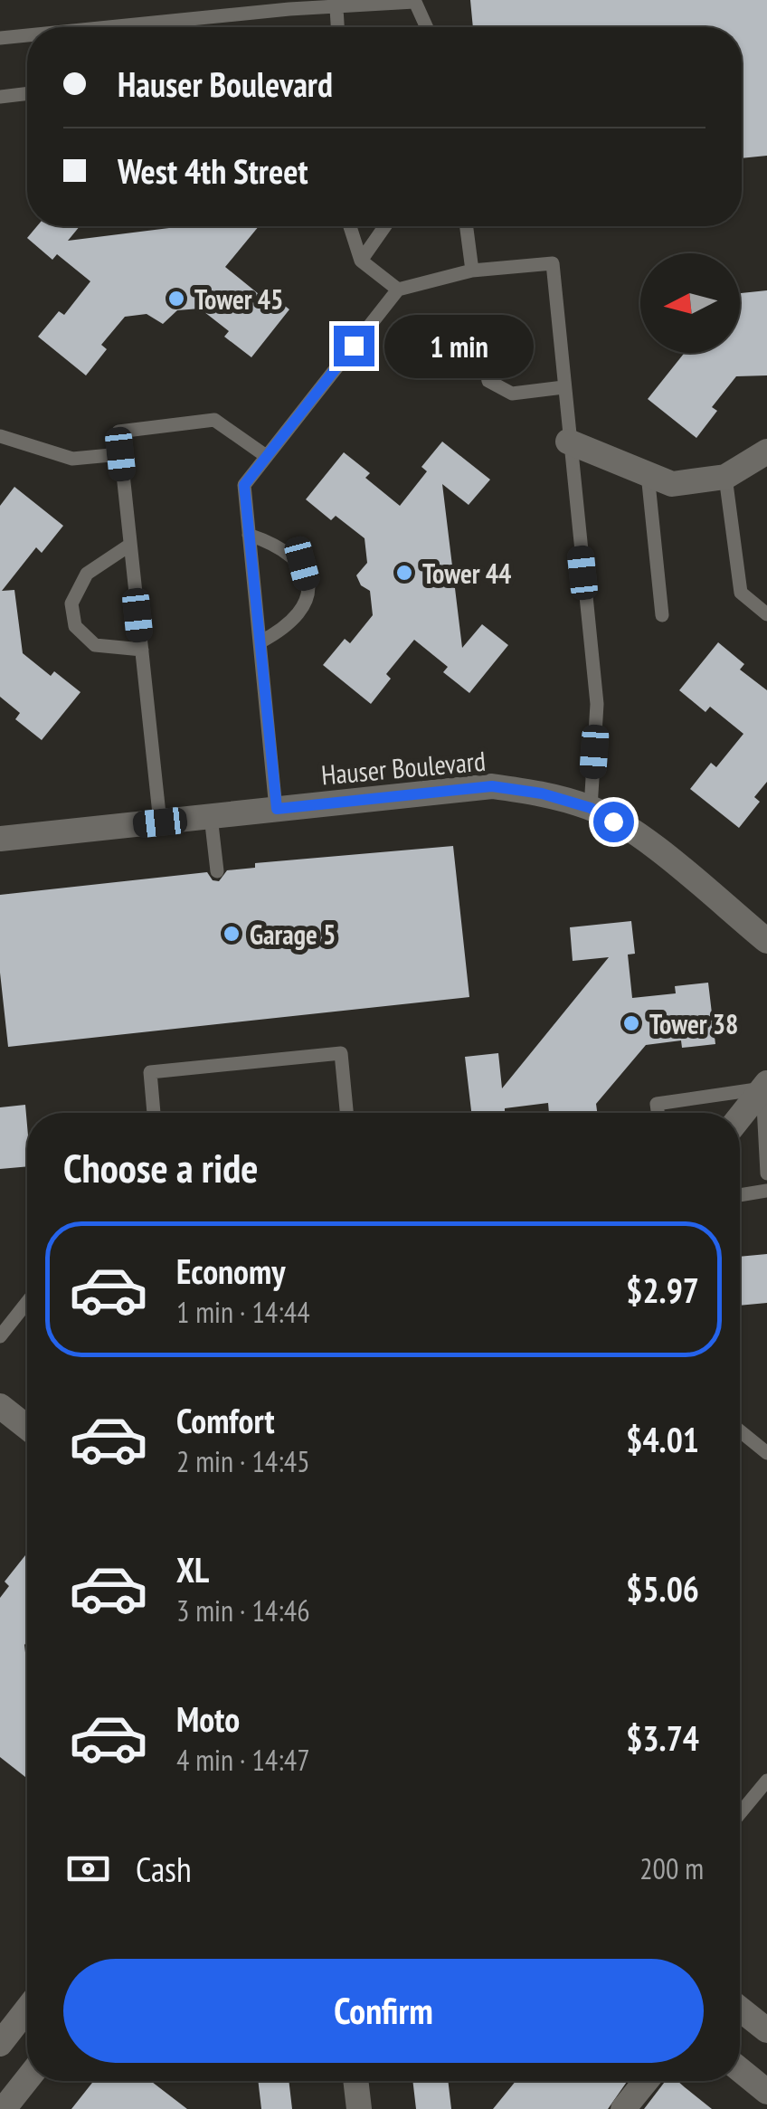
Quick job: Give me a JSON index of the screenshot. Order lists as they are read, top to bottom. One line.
{"streets":{"street":["Hauser Boulevard"]},"places":["Tower 45","Tower 44","Garage 5","Tower 38"],"north":"left","page":{"banner":["Hauser Boulevard","West 4th Street"],"bubble":"1 min","heading":"Choose a ride","list":[{"name":"Economy","note":"1 min · 14:44","value":"$2.97"},{"name":"Comfort","note":"2 min · 14:45","value":"$4.01"},{"name":"XL","note":"3 min · 14:46","value":"$5.06"},{"name":"Moto","note":"4 min · 14:47","value":"$3.74"}],"pay":["Cash","200 m"],"buttons":"Confirm"}}
